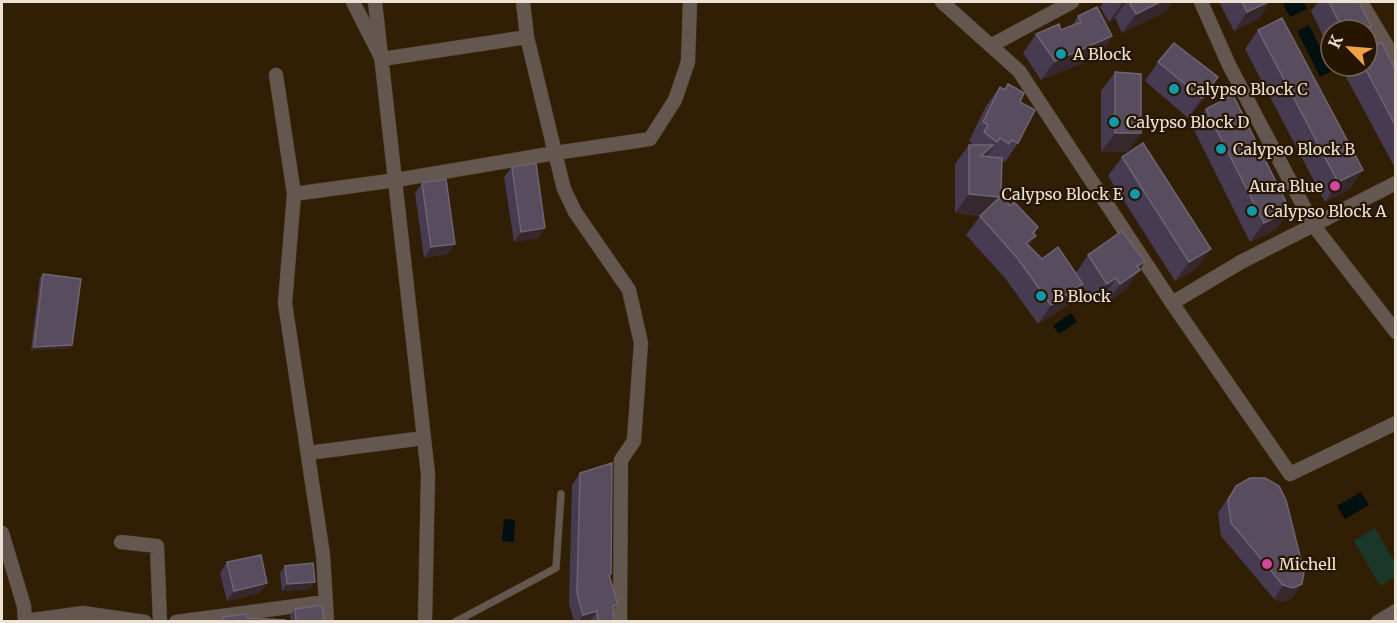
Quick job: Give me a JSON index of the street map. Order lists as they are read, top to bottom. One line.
{"places":["A Block","Calypso Block C","Calypso Block D","Calypso Block B","Aura Blue","Calypso Block E","Calypso Block A","B Block","Michell"],"north":"top left"}
